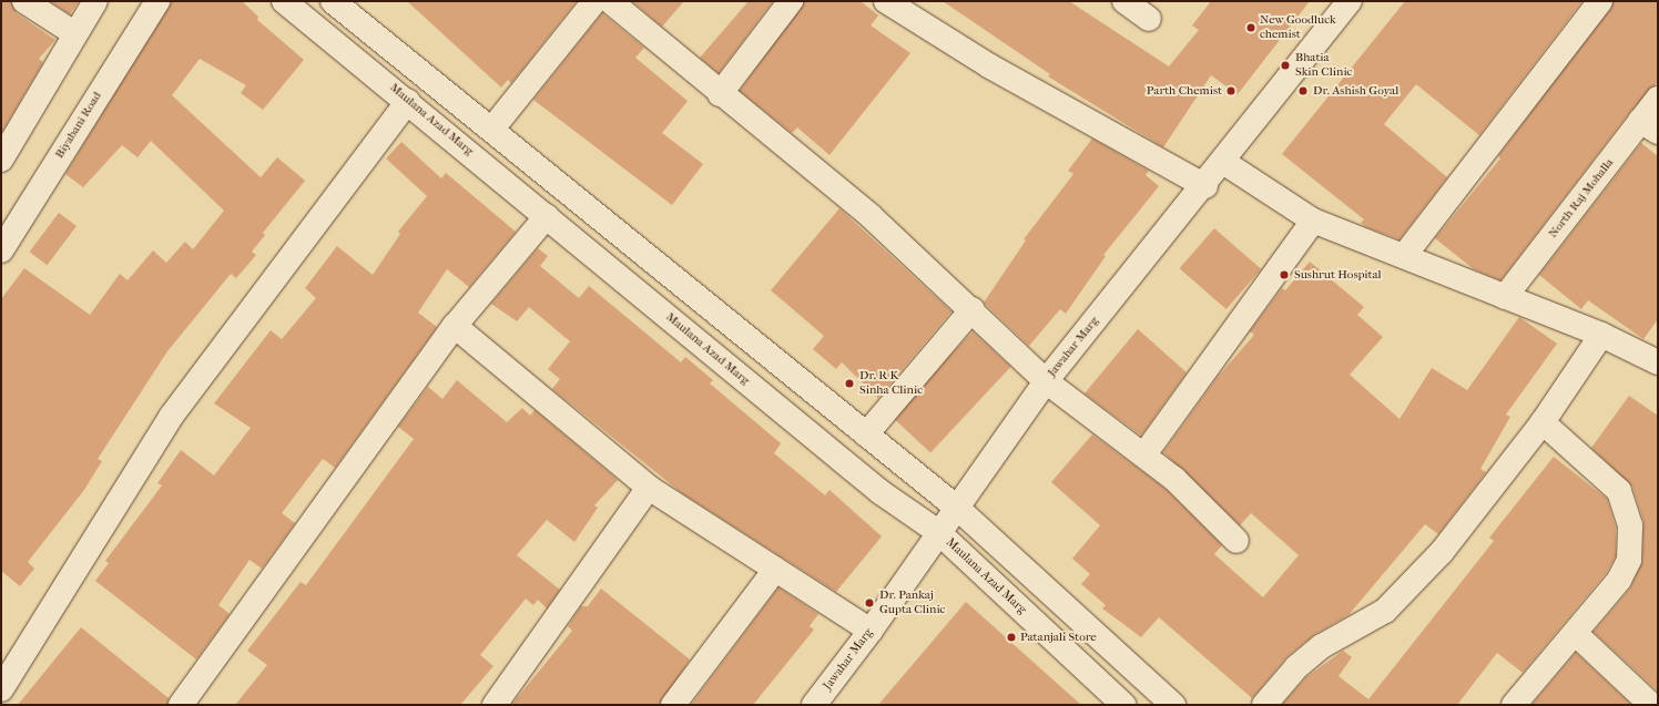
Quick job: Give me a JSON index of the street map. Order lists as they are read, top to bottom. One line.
{"streets":{"street":["Maulana Azad Marg","Biyabani Road","North Raj Mohalla","Jawahar Marg"]},"crossings":[["Maulana Azad Marg","Jawahar Marg"]],"places":["New Goodluck chemist","Bhatia Skin Clinic","Parth Chemist","Dr. Ashish Goyal","Sushrut Hospital","Dr. R K Sinha Clinic","Dr. Pankaj Gupta Clinic","Patanjali Store"]}
